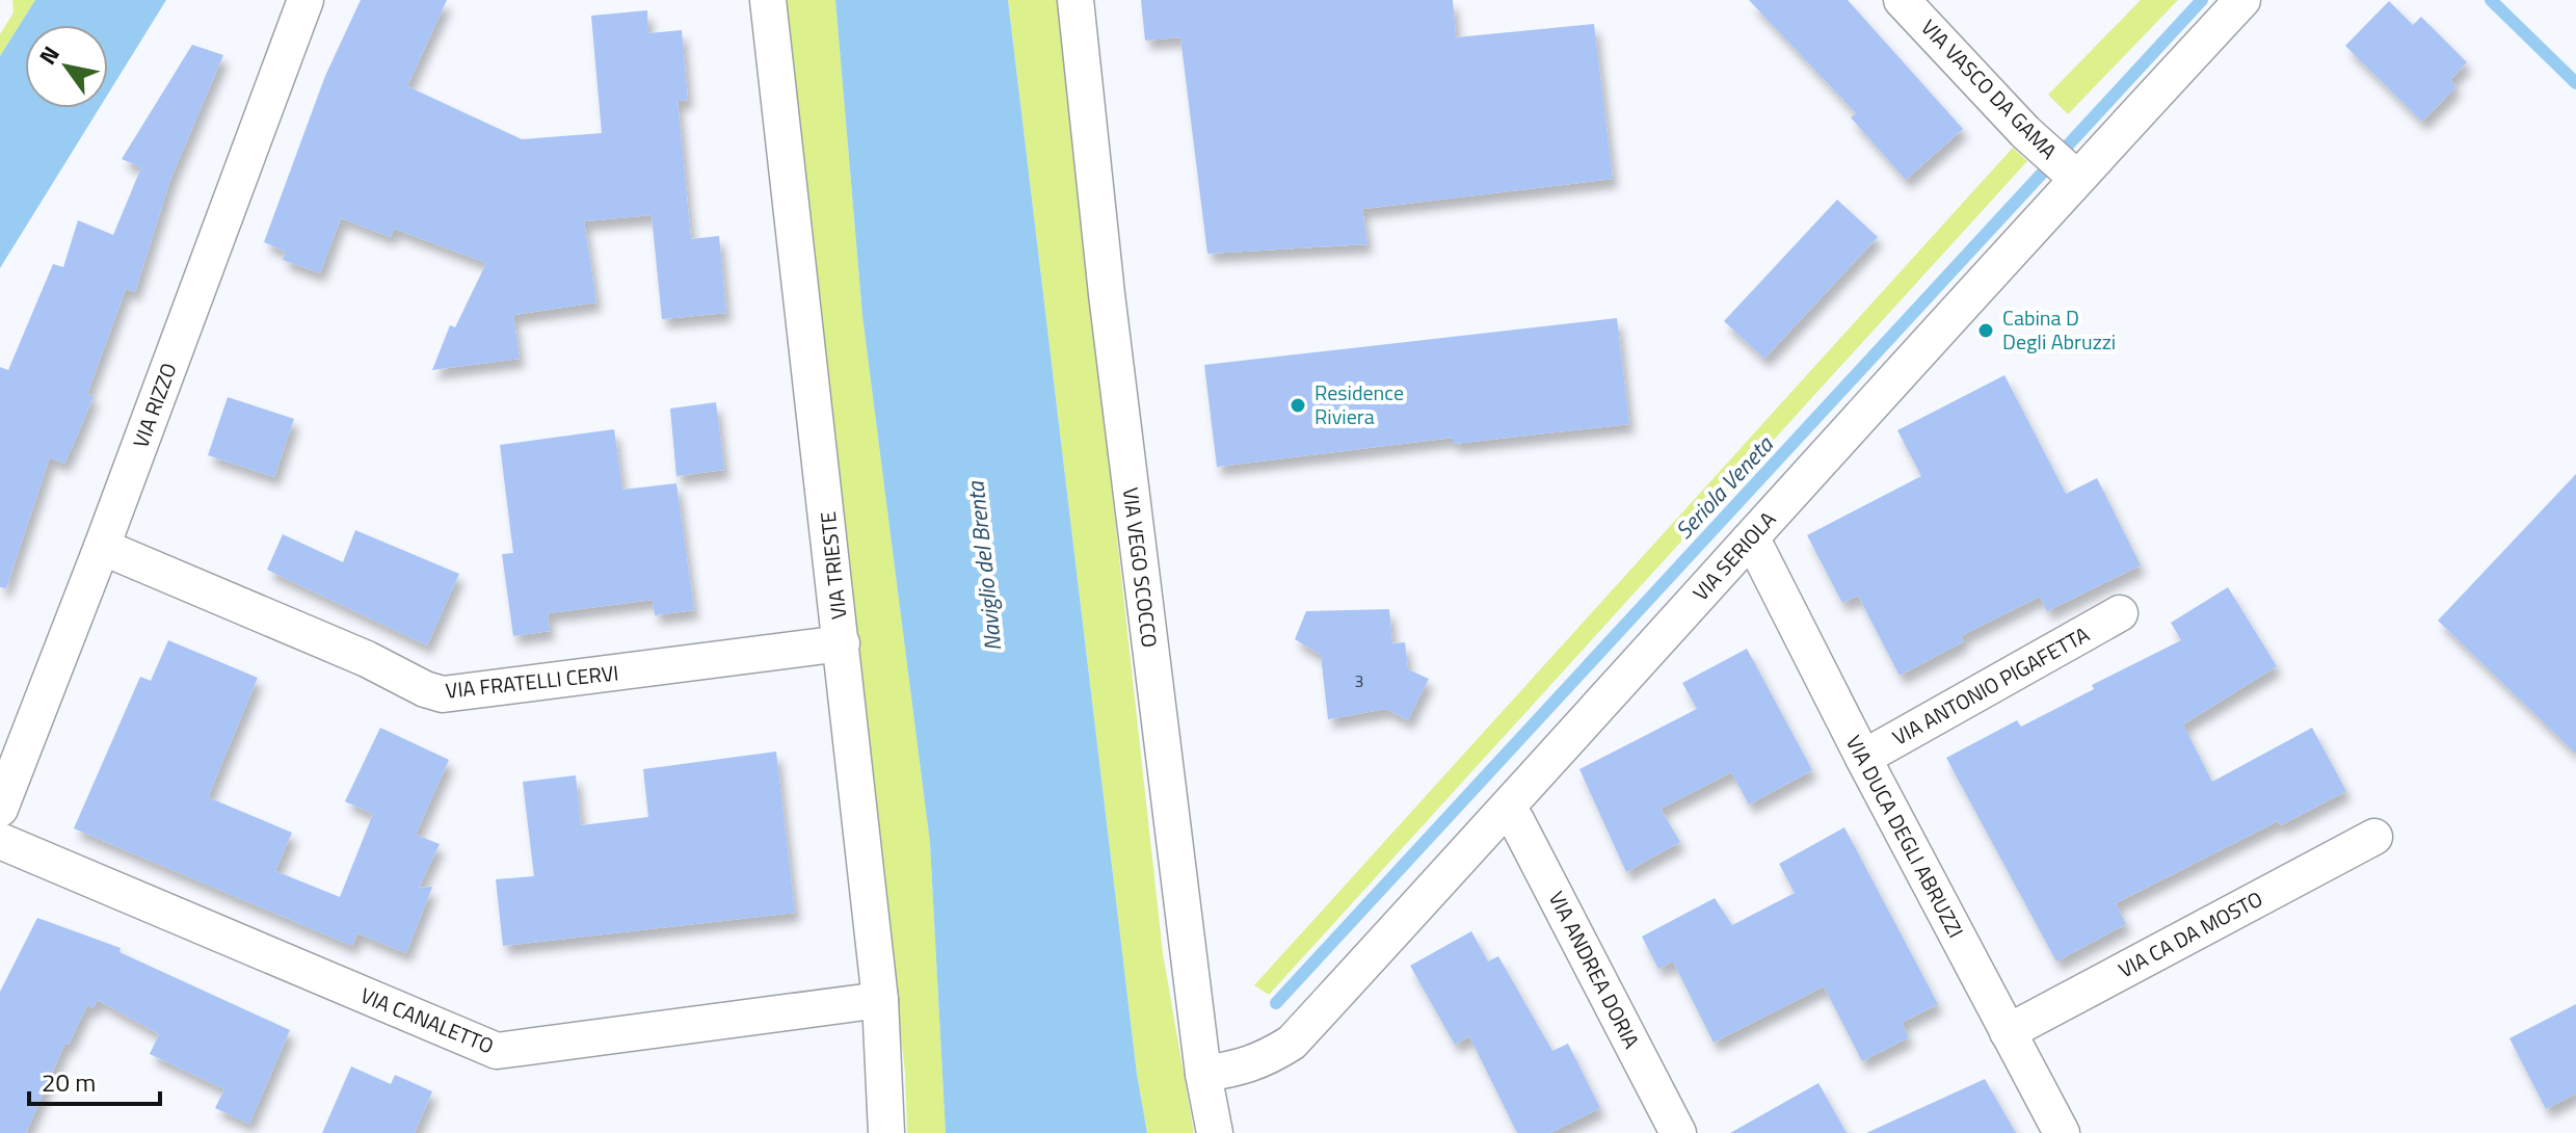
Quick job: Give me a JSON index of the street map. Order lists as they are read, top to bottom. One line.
{"streets":{"street":["VIA VASCO DA GAMA","VIA RIZZO","VIA SERIOLA","VIA TRIESTE","VIA VEGO SCOCCO","VIA FRATELLI CERVI","VIA ANTONIO PIGAFETTA","VIA DUCA DEGLI ABRUZZI","VIA CA DA MOSTO","VIA ANDREA DORIA","VIA CANALETTO"]},"crossings":[["VIA VASCO DA GAMA","VIA SERIOLA"],["VIA RIZZO","VIA FRATELLI CERVI"],["VIA SERIOLA","VIA VEGO SCOCCO"],["VIA SERIOLA","VIA DUCA DEGLI ABRUZZI"],["VIA SERIOLA","VIA ANDREA DORIA"],["VIA TRIESTE","VIA FRATELLI CERVI"],["VIA TRIESTE","VIA CANALETTO"],["VIA ANTONIO PIGAFETTA","VIA DUCA DEGLI ABRUZZI"],["VIA DUCA DEGLI ABRUZZI","VIA CA DA MOSTO"]],"water":["Seriola Veneta","Naviglio del Brenta"],"places":["Cabina D Degli Abruzzi","Residence Riviera"],"house_numbers":["3"],"scale_bar":"20 m","north":"top left"}
